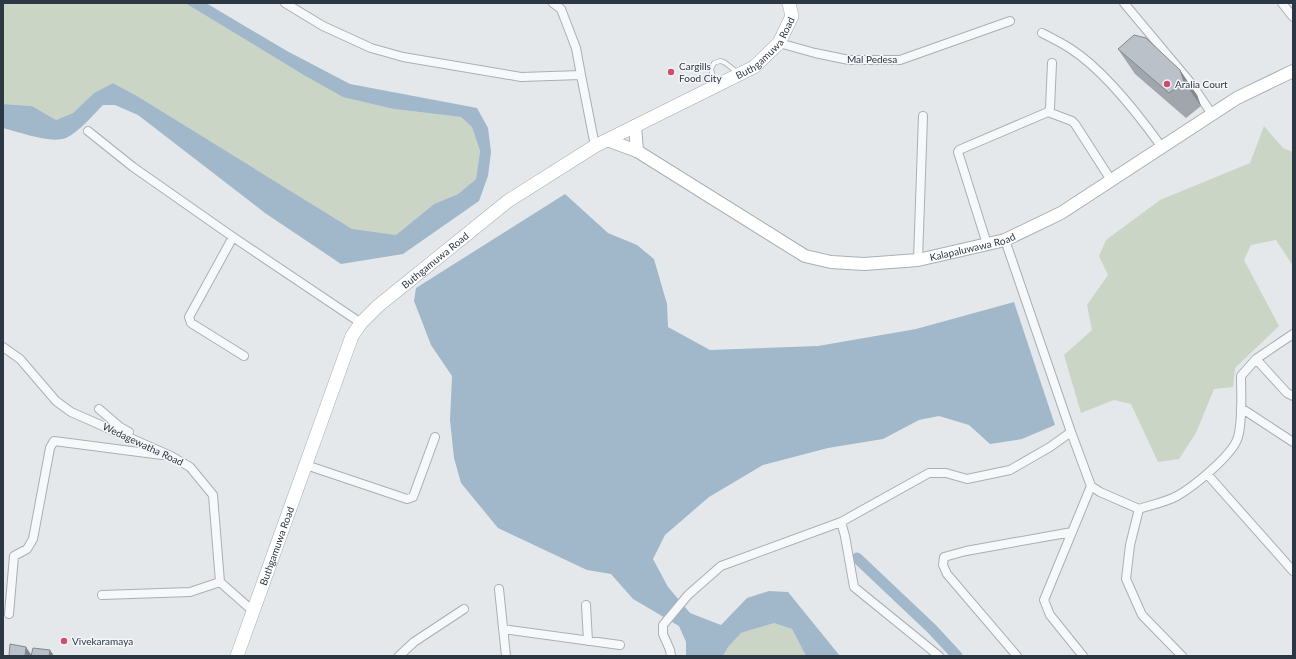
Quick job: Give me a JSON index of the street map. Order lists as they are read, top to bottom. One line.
{"streets":{"main road":["Buthgamuwa Road"],"street":["Mal Pedesa","Kalapaluwawa Road","Wedagewatha Road"]},"crossings":[["Buthgamuwa Road","Mal Pedesa"],["Buthgamuwa Road","Kalapaluwawa Road"]],"places":["Cargills Food City","Aralia Court","Vivekaramaya"]}
